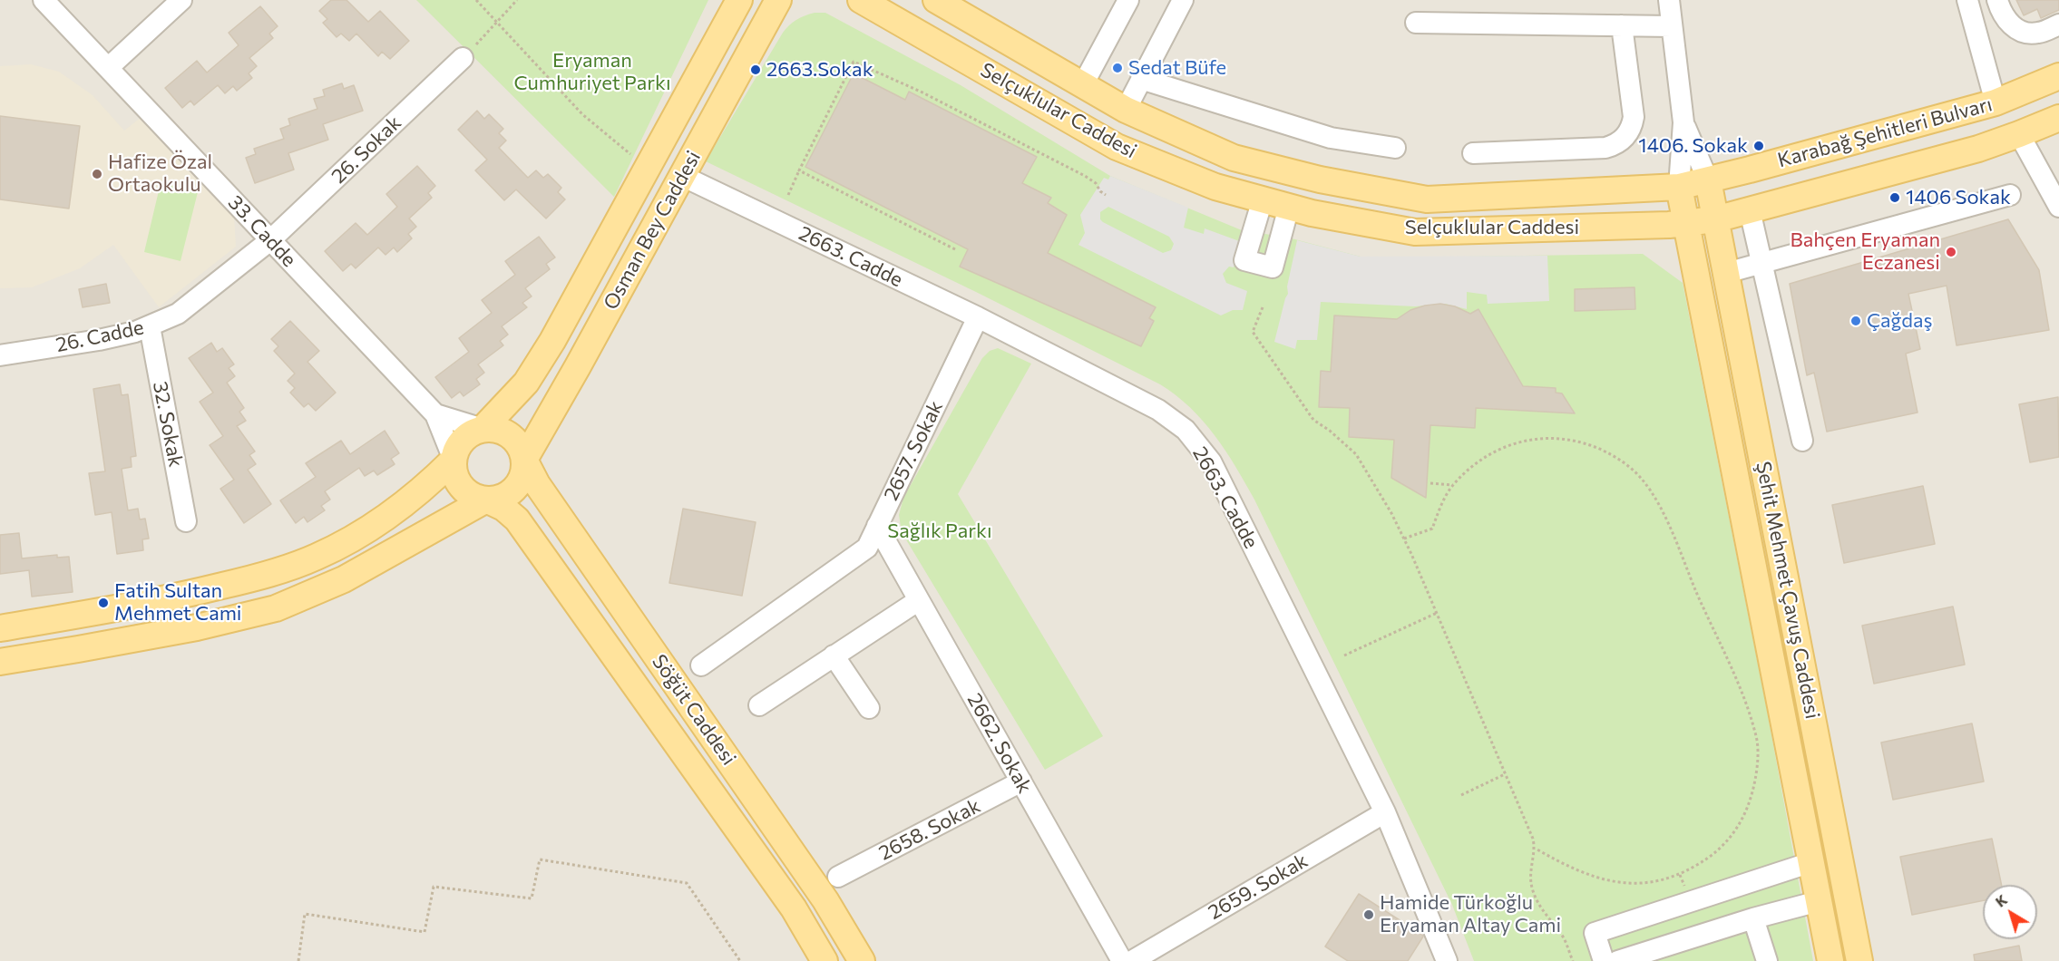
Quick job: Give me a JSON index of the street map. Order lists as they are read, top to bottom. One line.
{"streets":{"main road":["Selçuklular Caddesi","Karabağ Şehitleri Bulvarı","Osman Bey Caddesi","Şehit Mehmet Çavuş Caddesi","Söğüt Caddesi"],"street":["26. Sokak","33. Cadde","2663. Cadde","26. Cadde","32. Sokak","2657. Sokak","2662. Sokak","2658. Sokak","2659. Sokak"]},"crossings":[["Selçuklular Caddesi","Karabağ Şehitleri Bulvarı"],["Selçuklular Caddesi","Şehit Mehmet Çavuş Caddesi"],["Karabağ Şehitleri Bulvarı","Şehit Mehmet Çavuş Caddesi"],["26. Sokak","33. Cadde"],["26. Sokak","26. Cadde"],["Osman Bey Caddesi","33. Cadde"],["Osman Bey Caddesi","2663. Cadde"],["Osman Bey Caddesi","Söğüt Caddesi"],["33. Cadde","26. Cadde"],["33. Cadde","Söğüt Caddesi"],["2663. Cadde","2657. Sokak"],["2663. Cadde","2659. Sokak"],["26. Cadde","32. Sokak"],["2657. Sokak","2662. Sokak"],["2662. Sokak","2658. Sokak"]],"parks":["Eryaman Cumhuriyet Parkı","Sağlık Parkı"],"places":["Sedat Büfe","2663.Sokak","1406. Sokak","Hafize Özal Ortaokulu","1406 Sokak","Bahçen Eryaman Eczanesi","Çağdaş","Fatih Sultan Mehmet Cami","Hamide Türkoğlu Eryaman Altay Cami"],"north":"top left"}
